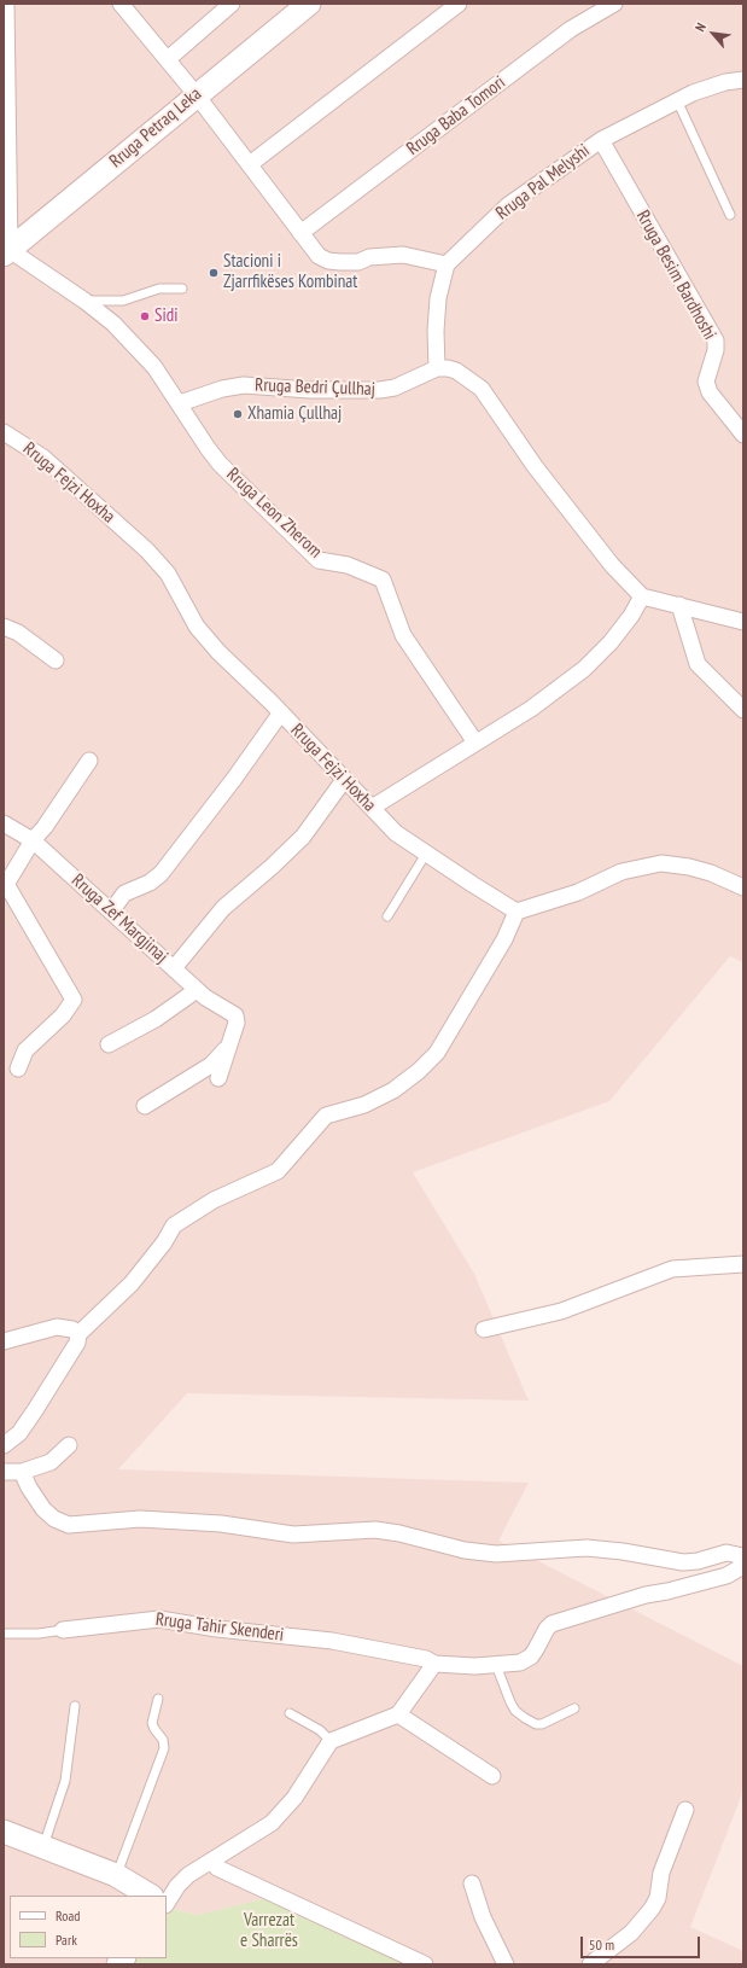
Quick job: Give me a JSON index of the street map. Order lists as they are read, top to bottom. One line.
{"streets":{"street":["Rruga Baba Tomori","Rruga Petraq Leka","Rruga Pal Melyshi","Rruga Besim Bardhoshi","Rruga Bedri Çullhaj","Rruga Fejzi Hoxha","Rruga Leon Zherom","Rruga Zef Margjinaj","Rruga Tahir Skenderi"]},"crossings":[["Rruga Pal Melyshi","Rruga Besim Bardhoshi"],["Rruga Bedri Çullhaj","Rruga Leon Zherom"]],"parks":["Varrezat e Sharrës"],"places":["Stacioni i Zjarrfikëses Kombinat","Sidi","Xhamia Çullhaj"],"legend":["Road","Park"],"scale_bar":"50 m","north":"top left"}
